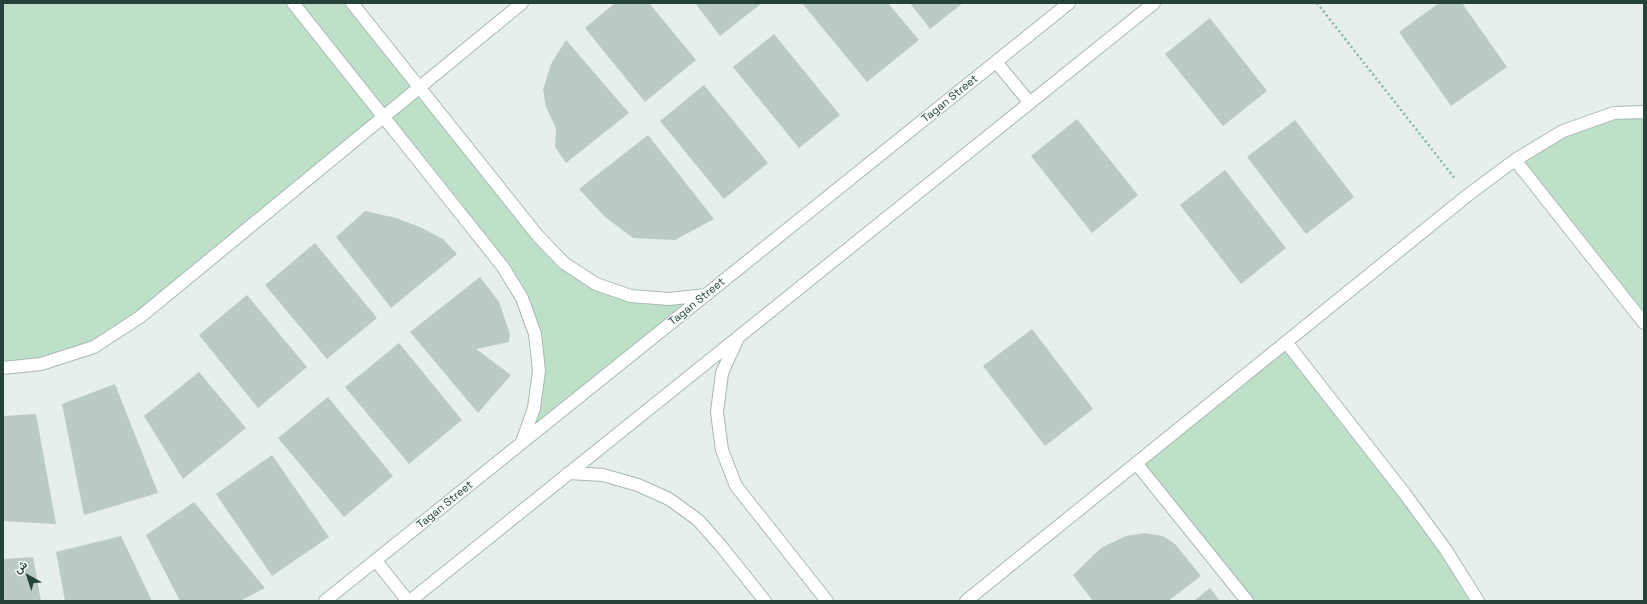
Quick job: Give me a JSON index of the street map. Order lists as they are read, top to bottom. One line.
{"streets":{"street":["Tagan Street"]},"north":"top left"}
